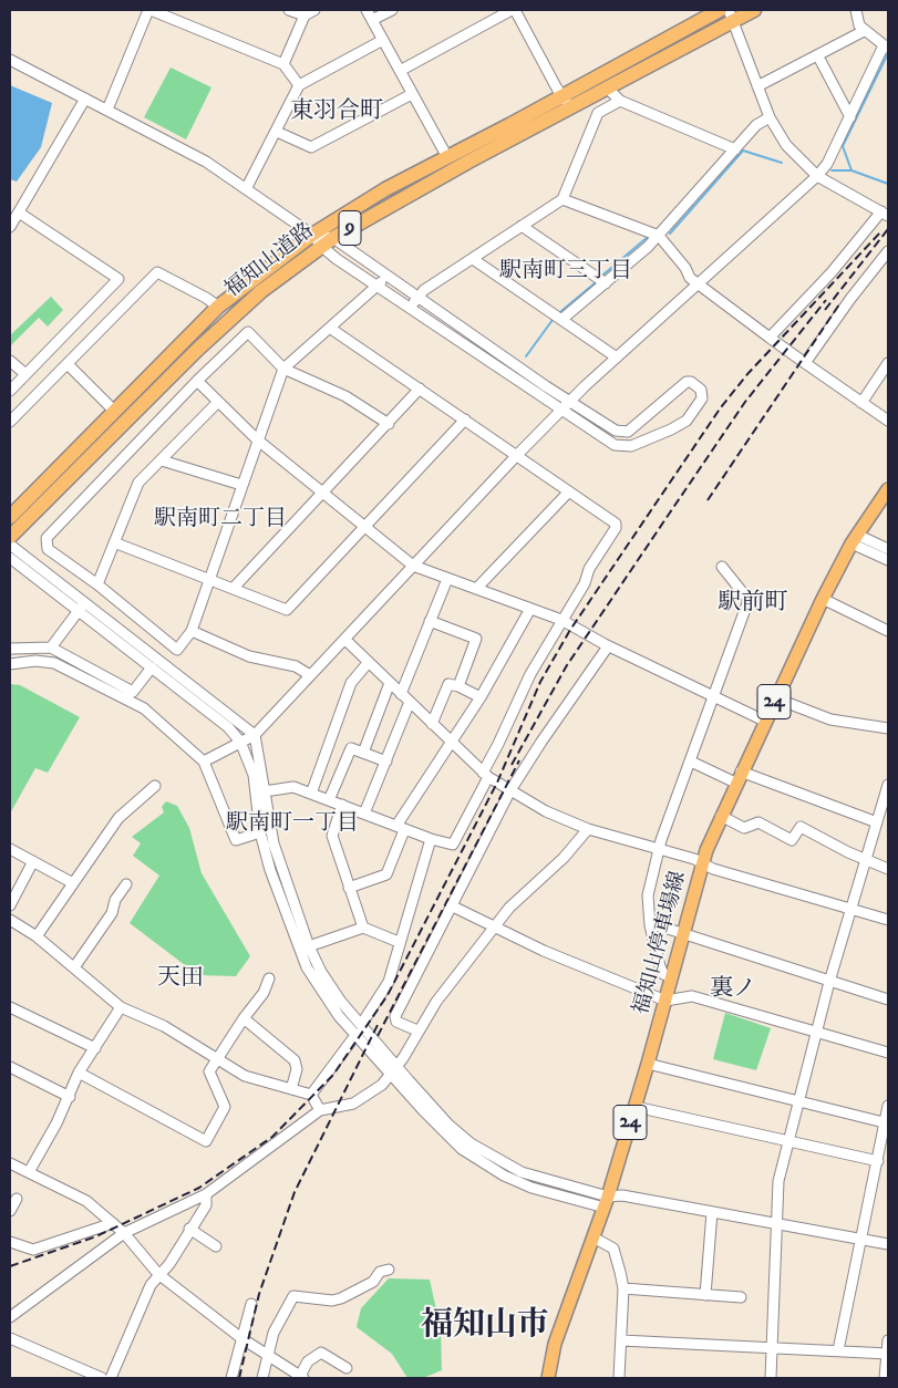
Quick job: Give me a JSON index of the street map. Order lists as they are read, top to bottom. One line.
{"streets":{"highway":["9","福知山道路"],"main road":["24","福知山停車場線"]},"districts":["東羽合町","駅南町三丁目","駅南町二丁目","駅前町","駅南町一丁目","天田","裏ノ","福知山市"]}
